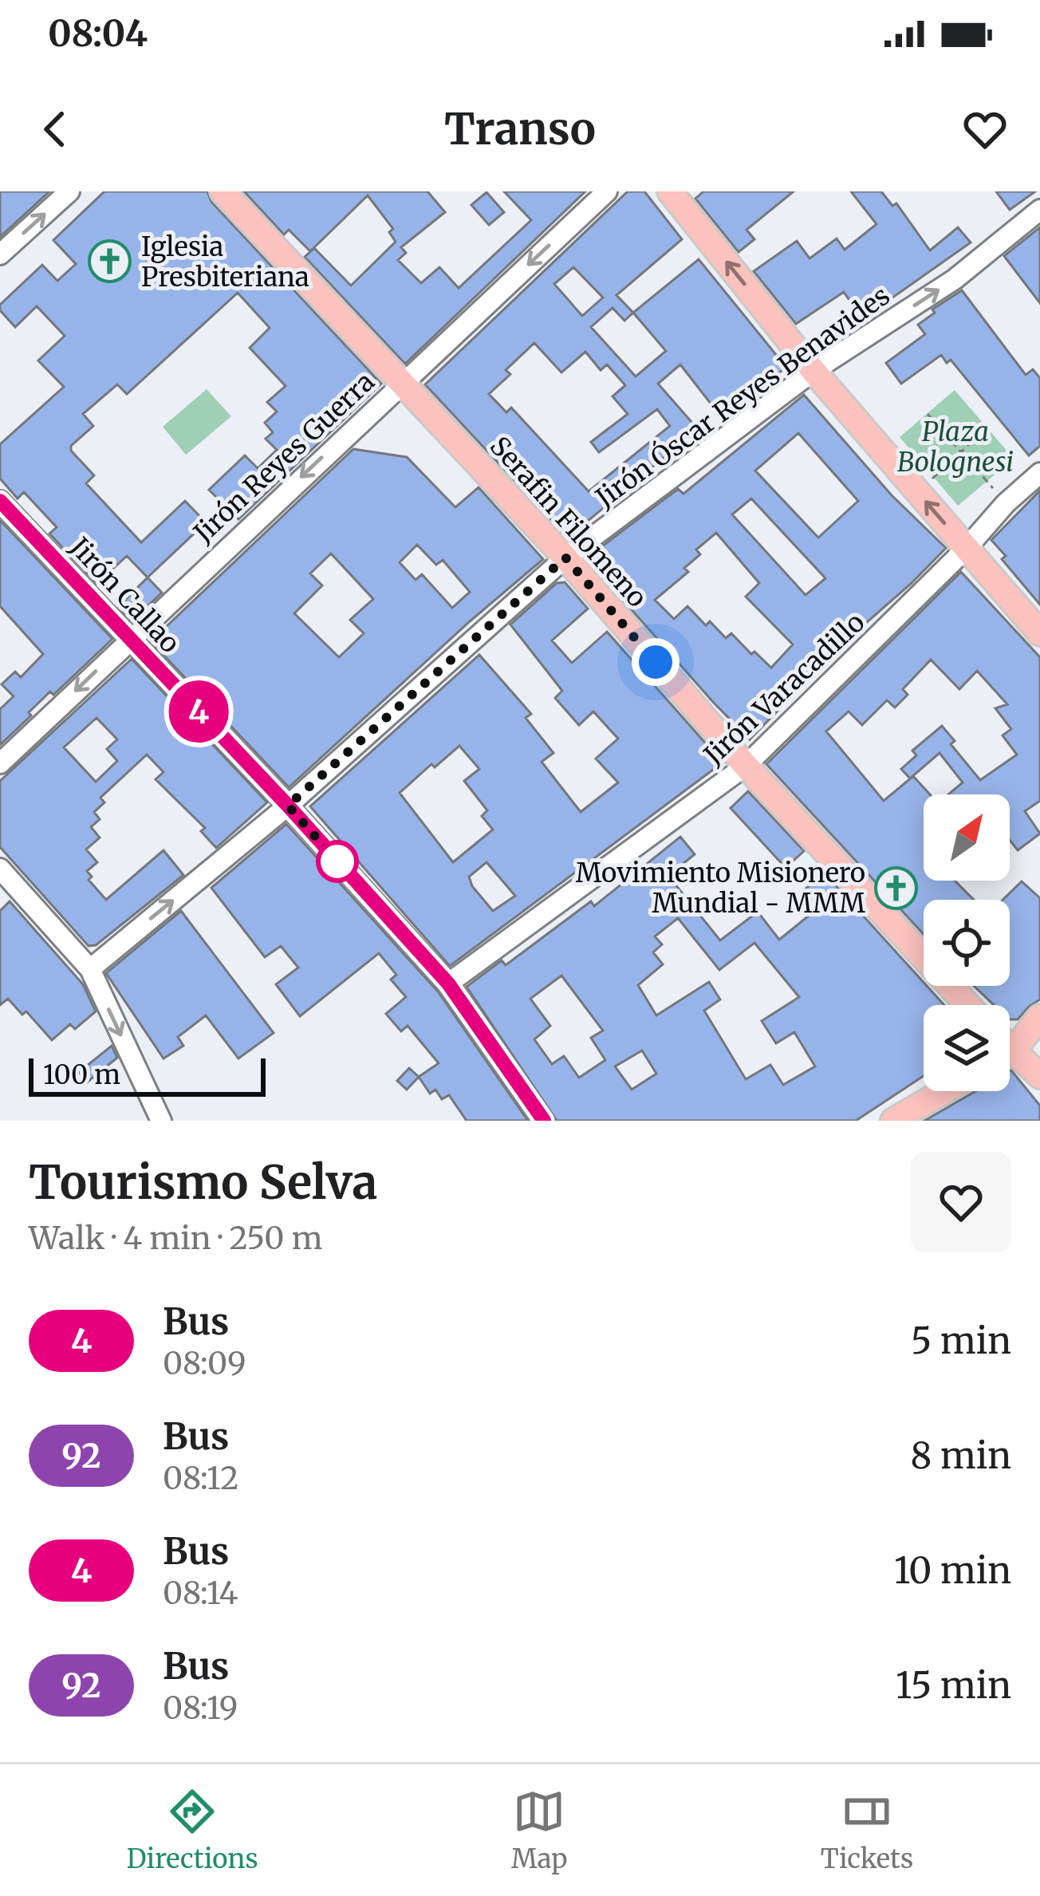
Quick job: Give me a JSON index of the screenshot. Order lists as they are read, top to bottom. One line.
{"streets":{"main road":["Serafin Filomeno"],"street":["Jirón Óscar Reyes Benavides","Jirón Reyes Guerra","Jirón Callao","Jirón Varacadillo"]},"crossings":[["Jirón Óscar Reyes Benavides","Serafin Filomeno"],["Jirón Óscar Reyes Benavides","Jirón Callao"],["Jirón Reyes Guerra","Serafin Filomeno"],["Jirón Reyes Guerra","Jirón Callao"],["Serafin Filomeno","Jirón Varacadillo"],["Jirón Callao","Jirón Varacadillo"]],"one_way":["Jirón Óscar Reyes Benavides","Jirón Reyes Guerra"],"parks":["Plaza Bolognesi"],"places":{"church":["Iglesia Presbiteriana","Movimiento Misionero Mundial - MMM"]},"lines":["bus line 4"],"scale_bar":"100 m","north":"top right","page":{"status":"08:04","header":"Transo","on_map":"4","scale":"100 m","heading":["Tourismo Selva","Walk · 4 min · 250 m"],"list":[{"mark":"4","name":"Bus","note":"08:09","value":"5 min"},{"mark":"92","name":"Bus","note":"08:12","value":"8 min"},{"mark":"4","name":"Bus","note":"08:14","value":"10 min"},{"mark":"92","name":"Bus","note":"08:19","value":"15 min"}],"tabs":["Directions","Map","Tickets"]}}
